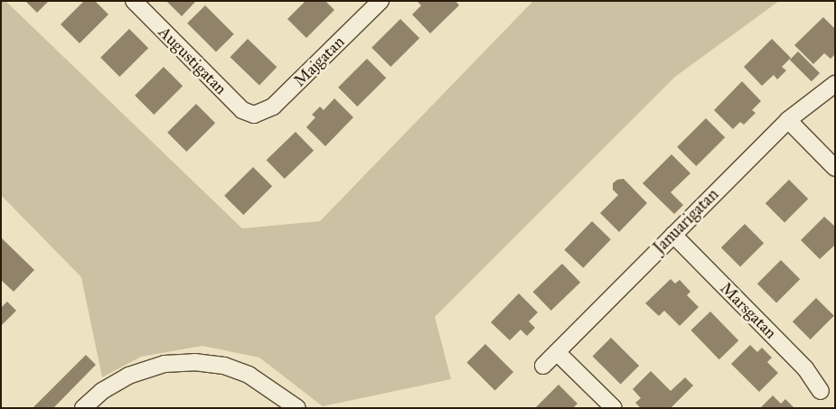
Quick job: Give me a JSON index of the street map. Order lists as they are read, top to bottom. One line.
{"streets":{"street":["Augustigatan","Majgatan","Januarigatan","Marsgatan"]},"crossings":[["Augustigatan","Majgatan"],["Januarigatan","Marsgatan"]]}
